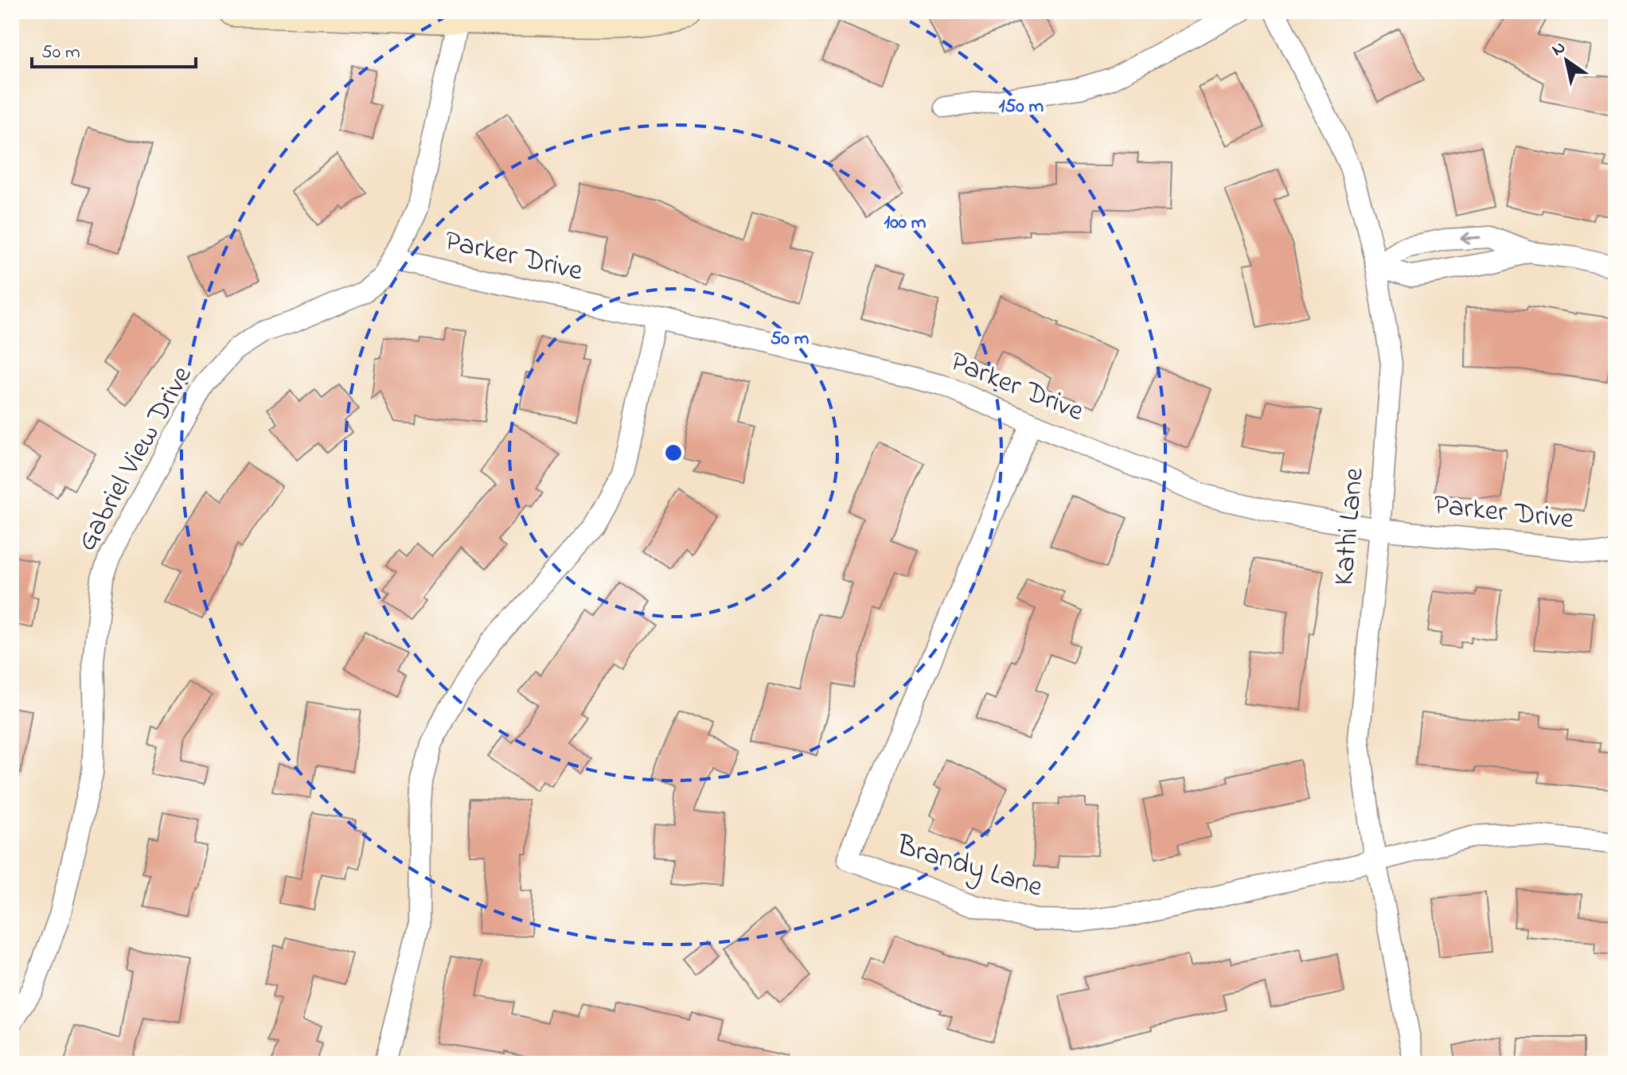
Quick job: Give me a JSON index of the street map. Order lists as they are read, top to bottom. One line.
{"streets":{"street":["Parker Drive","Gabriel View Drive","Kathi Lane","Brandy Lane"]},"crossings":[["Parker Drive","Gabriel View Drive"],["Parker Drive","Kathi Lane"],["Parker Drive","Brandy Lane"],["Kathi Lane","Brandy Lane"]],"scale_bar":"50 m","north":"top left","rings":["150 m","100 m","50 m"]}
